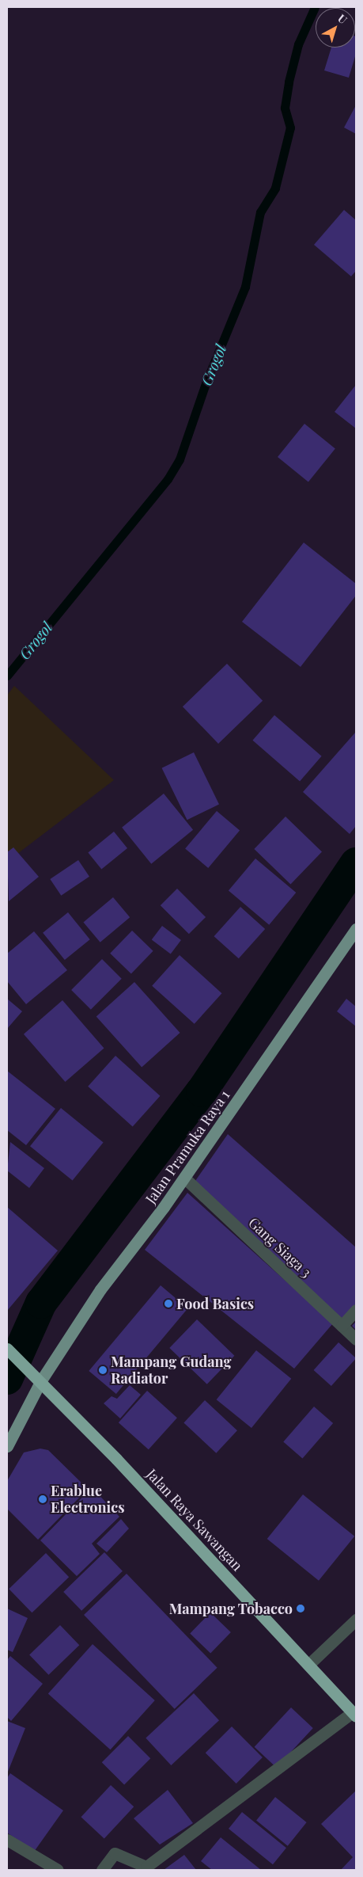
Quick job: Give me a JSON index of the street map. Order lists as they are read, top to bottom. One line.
{"streets":{"highway":["Jalan Raya Sawangan"],"main road":["Jalan Pramuka Raya 1"],"street":["Gang Siaga 3"]},"crossings":[["Jalan Pramuka Raya 1","Gang Siaga 3"],["Jalan Pramuka Raya 1","Jalan Raya Sawangan"]],"water":["Grogol"],"places":["Food Basics","Mampang Gudang Radiator","Erablue Electronics","Mampang Tobacco"],"north":"top right"}
